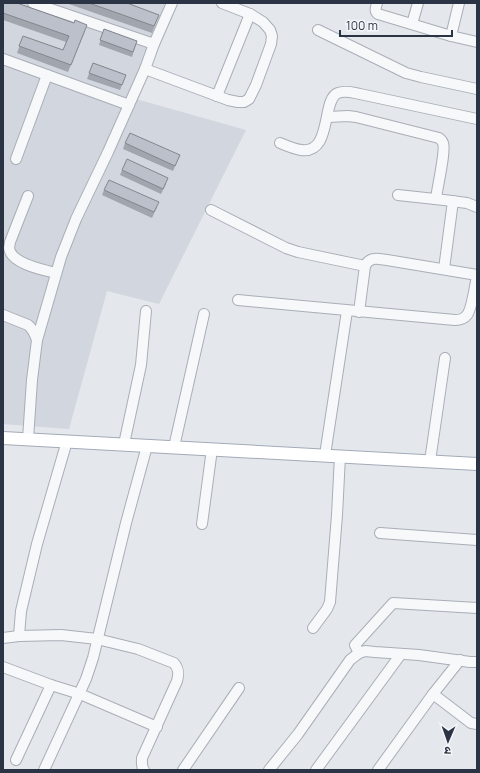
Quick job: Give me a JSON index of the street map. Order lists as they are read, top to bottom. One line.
{"scale_bar":"100 m","north":"bottom"}
